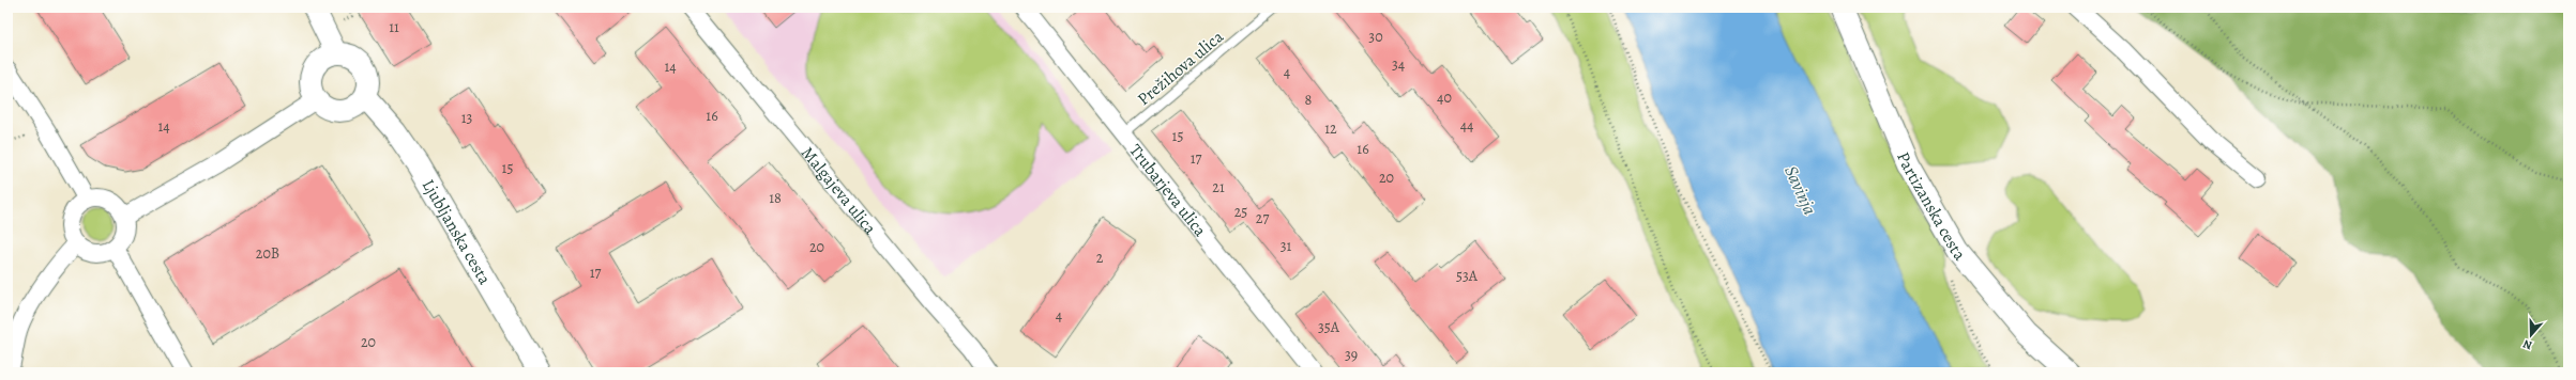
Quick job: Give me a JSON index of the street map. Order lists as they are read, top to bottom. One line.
{"streets":{"street":["Malgajeva ulica","Trubarjeva ulica","Partizanska cesta","Ljubljanska cesta"],"lane":["Prežihova ulica"]},"crossings":[["Prežihova ulica","Trubarjeva ulica"]],"water":["Savinja"],"house_numbers":["11","30","34","14","4","40","8","16","13","44","14","12","15","16","17","15","20","21","18","25","27","31","20","20B","2","17","53A","4","35A","20","39"],"north":"bottom"}
